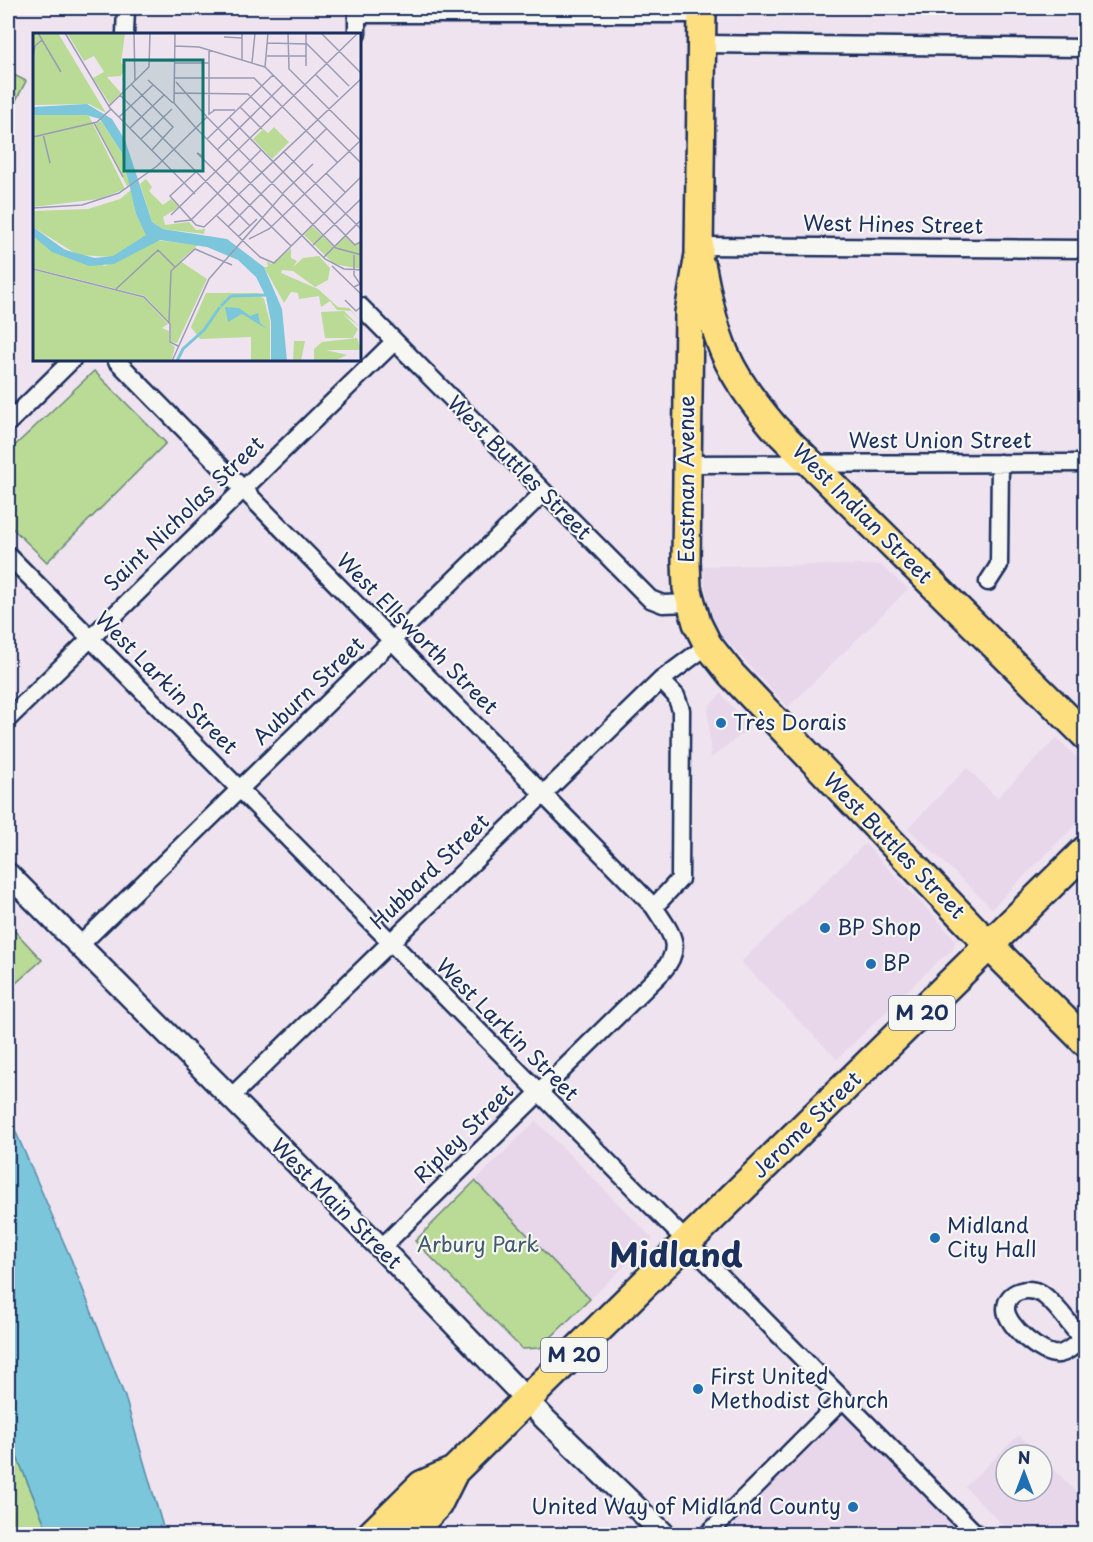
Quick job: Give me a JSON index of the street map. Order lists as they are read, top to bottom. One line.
{"streets":{"highway":["West Buttles Street","M 20","Jerome Street"],"main road":["Eastman Avenue","West Indian Street"],"street":["West Hines Street","West Union Street","Saint Nicholas Street","West Ellsworth Street","West Larkin Street","Auburn Street","Hubbard Street","Ripley Street","West Main Street"]},"crossings":[["West Hines Street","Eastman Avenue"],["West Hines Street","West Indian Street"],["West Union Street","Eastman Avenue"],["West Union Street","West Indian Street"],["West Buttles Street","Eastman Avenue"],["West Buttles Street","Saint Nicholas Street"],["West Buttles Street","Auburn Street"],["West Buttles Street","Jerome Street"],["Eastman Avenue","West Indian Street"],["Saint Nicholas Street","West Ellsworth Street"],["Saint Nicholas Street","West Larkin Street"],["West Ellsworth Street","Auburn Street"],["West Ellsworth Street","Hubbard Street"],["West Ellsworth Street","Ripley Street"],["West Larkin Street","Auburn Street"],["West Larkin Street","Hubbard Street"],["West Larkin Street","Jerome Street"],["West Larkin Street","Ripley Street"],["Auburn Street","West Main Street"],["Hubbard Street","West Main Street"],["M 20","Jerome Street"],["M 20","West Main Street"],["Jerome Street","West Main Street"],["Ripley Street","West Main Street"]],"districts":["Midland"],"parks":["Arbury Park"],"places":["Très Dorais","BP Shop","BP","Midland City Hall","First United Methodist Church","United Way of Midland County"],"north":"top"}
